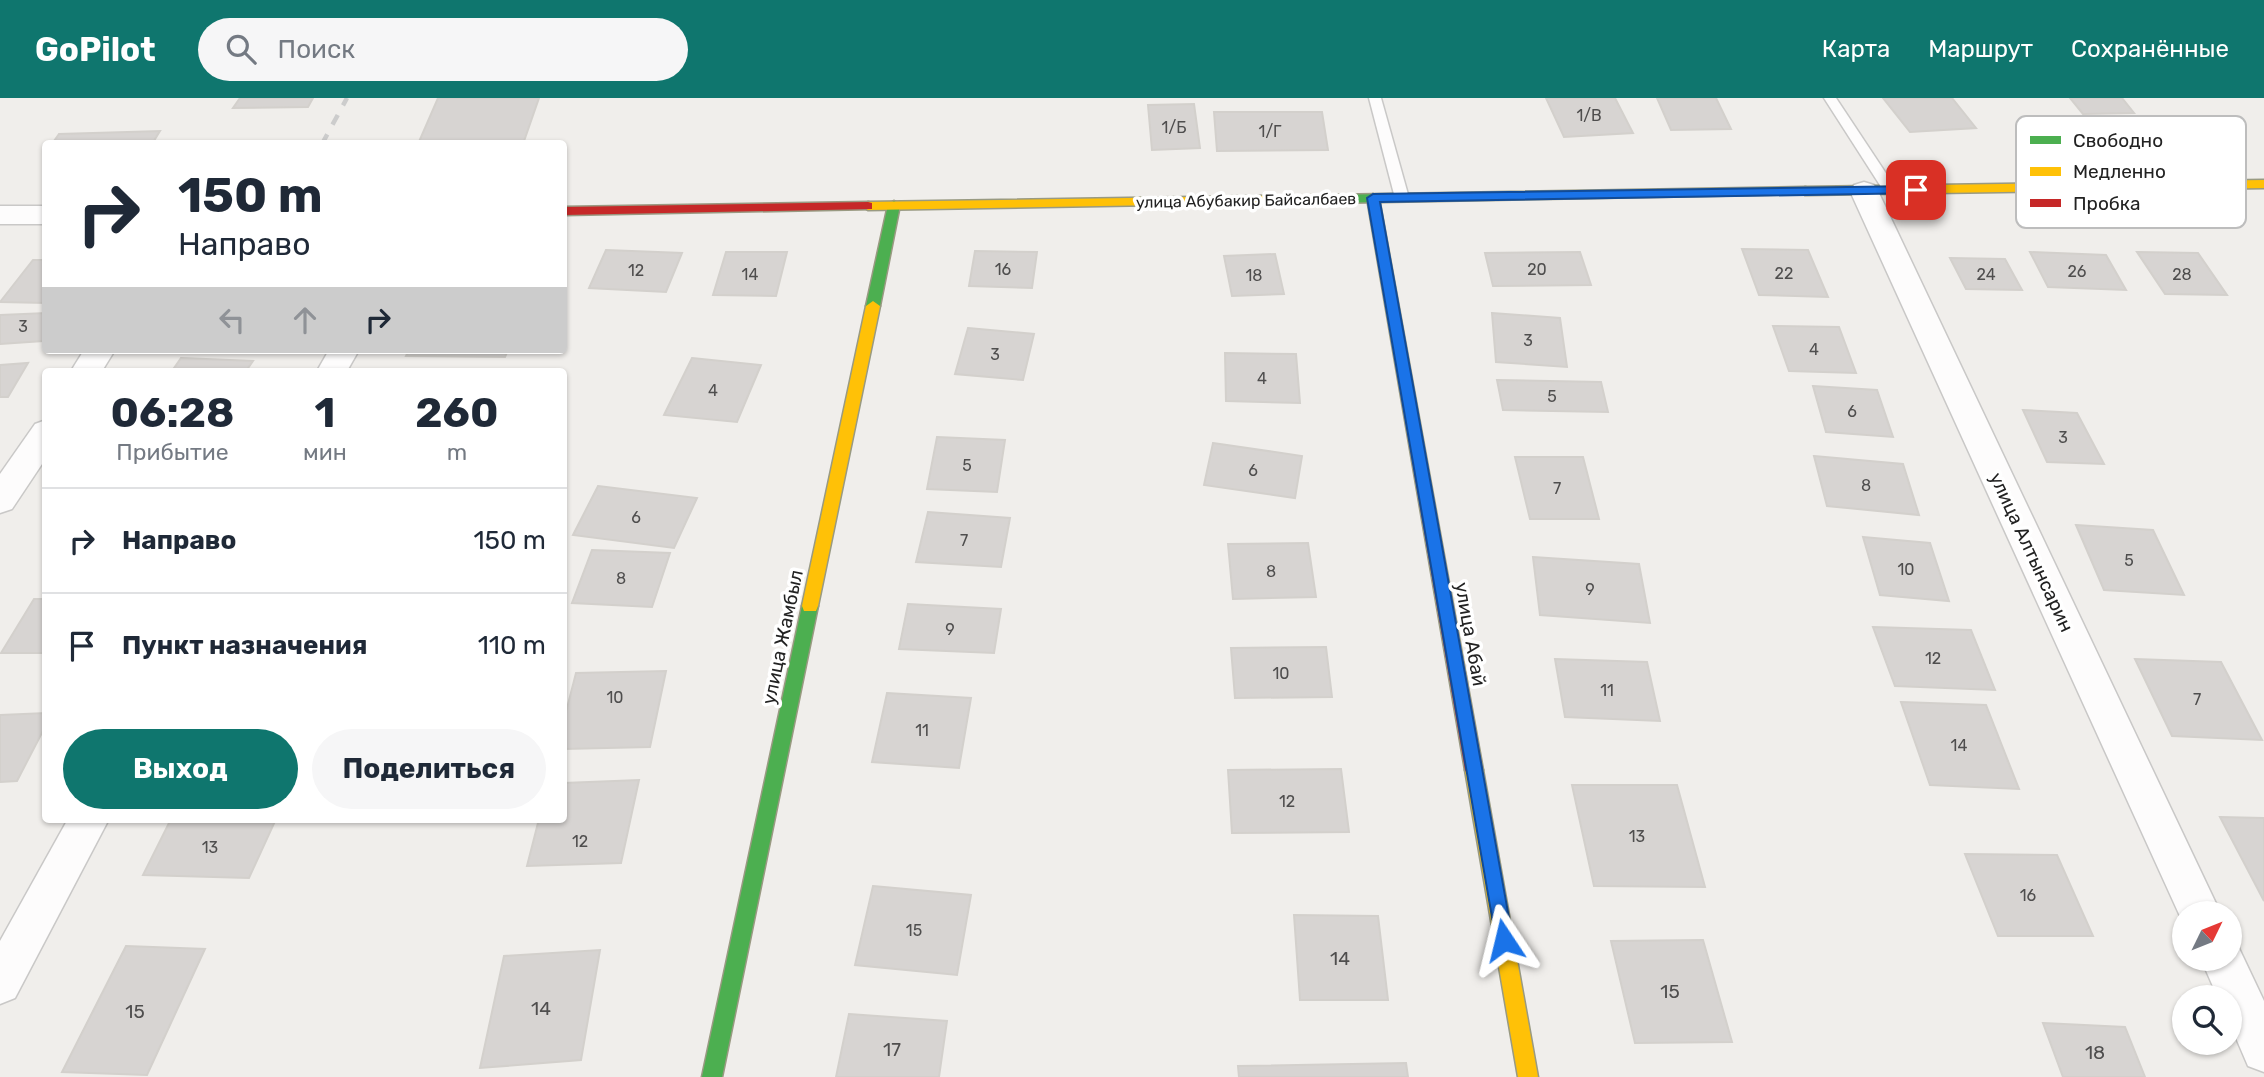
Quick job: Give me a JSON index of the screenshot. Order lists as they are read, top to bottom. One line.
{"streets":{"street":["улица Абубакир Байсалбаев","улица Алтынсарин","улица Абай","улица Жамбыл"]},"crossings":[["улица Абубакир Байсалбаев","улица Алтынсарин"],["улица Абубакир Байсалбаев","улица Абай"],["улица Абубакир Байсалбаев","улица Жамбыл"]],"house_numbers":["1/В","1/Б","1/Г","16","20","12","26","22","14","24","28","18","3","3","4","3","4","4","5","6","3","5","6","8","7","6","7","5","10","8","8","9","9","12","10","11","10","7","11","14","12","13","12","13","16","15","14","15","14","15","17","18"],"legend":["Свободно","Медленно","Пробка"],"north":"top right","page":{"header":"GoPilot","search":"Поиск","nav":["Карта","Маршрут","Сохранённые"],"turn":["150 m","Направо"],"eta":["06:28","Прибытие","1","мин","260","m"],"list":[{"name":"Направо","value":"150 m"},{"name":"Пункт назначения","value":"110 m"}],"buttons":["Выход","Поделиться"]}}
